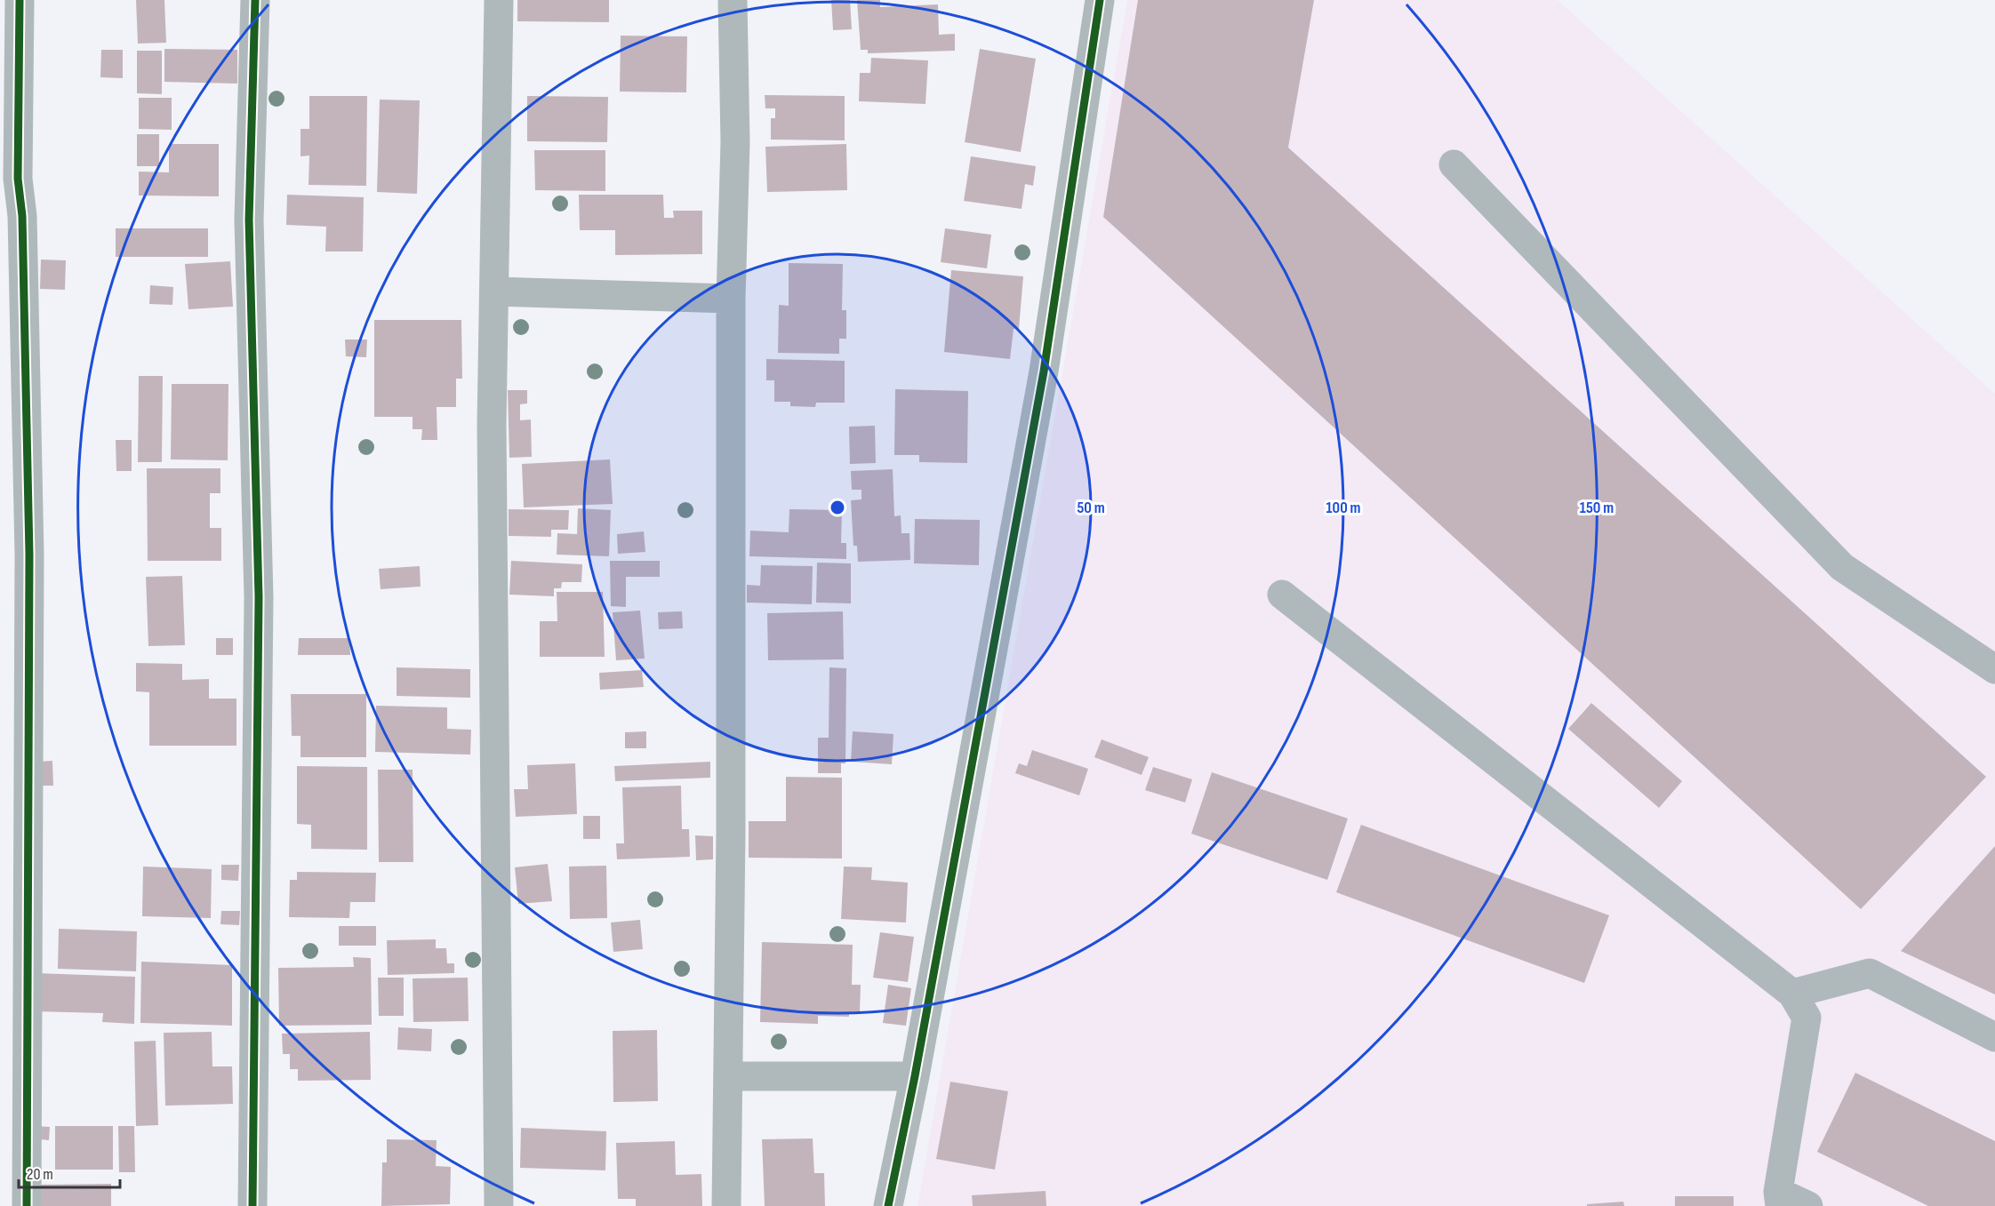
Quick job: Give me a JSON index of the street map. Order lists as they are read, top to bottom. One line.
{"scale_bar":"20 m","rings":["50 m","100 m","150 m"]}
